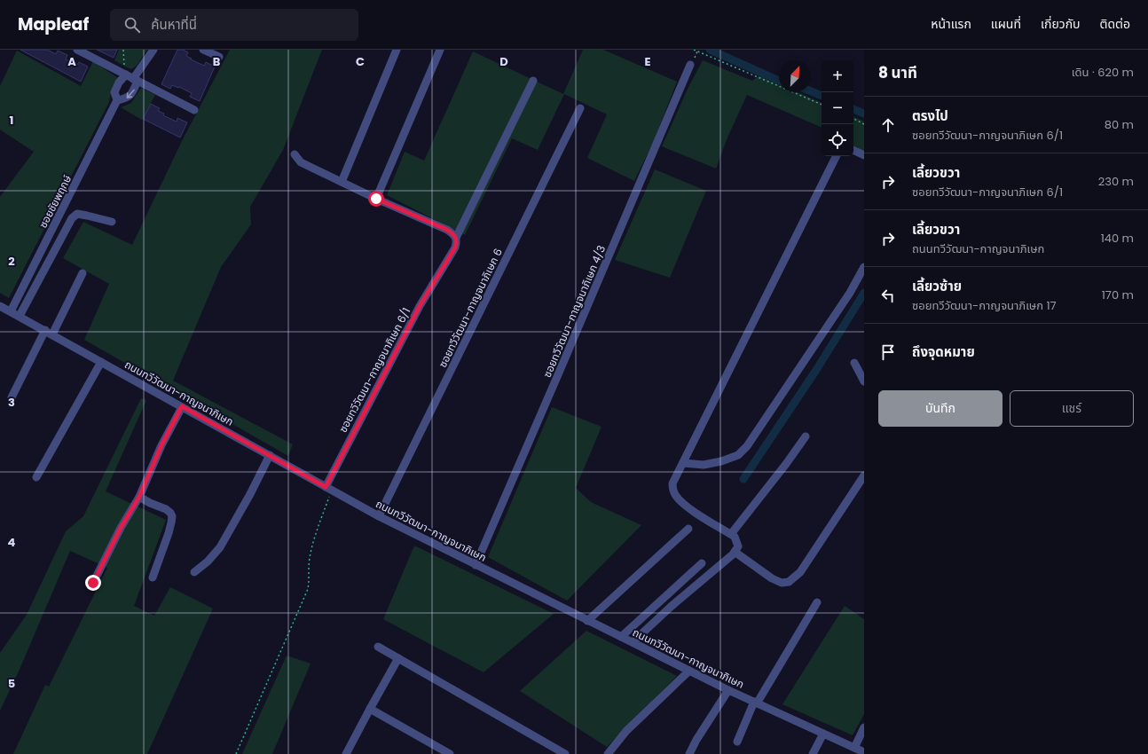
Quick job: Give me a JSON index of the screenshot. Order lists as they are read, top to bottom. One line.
{"streets":{"street":["ซอยชัยพฤกษ์","ซอยทวีวัฒนา-กาญจนาภิเษก 6","ซอยทวีวัฒนา-กาญจนาภิเษก 4/3","ซอยทวีวัฒนา-กาญจนาภิเษก 6/1","ถนนทวีวัฒนา-กาญจนาภิเษก"]},"crossings":[["ซอยชัยพฤกษ์","ถนนทวีวัฒนา-กาญจนาภิเษก"],["ซอยทวีวัฒนา-กาญจนาภิเษก 6","ถนนทวีวัฒนา-กาญจนาภิเษก"],["ซอยทวีวัฒนา-กาญจนาภิเษก 4/3","ถนนทวีวัฒนา-กาญจนาภิเษก"],["ซอยทวีวัฒนา-กาญจนาภิเษก 6/1","ถนนทวีวัฒนา-กาญจนาภิเษก"]],"north":"top right","page":{"header":"Mapleaf","search":"ค้นหาที่นี่","nav":["หน้าแรก","แผนที่","เกี่ยวกับ","ติดต่อ"],"heading":["8 นาที","เดิน · 620 m"],"map_buttons":["+","−"],"list":[["ตรงไป","ซอยทวีวัฒนา-กาญจนาภิเษก 6/1","80 m"],["เลี้ยวขวา","ซอยทวีวัฒนา-กาญจนาภิเษก 6/1","230 m"],["เลี้ยวขวา","ถนนทวีวัฒนา-กาญจนาภิเษก","140 m"],["เลี้ยวซ้าย","ซอยทวีวัฒนา-กาญจนาภิเษก 17","170 m"],"ถึงจุดหมาย"],"buttons":["บันทึก","แชร์"]},"grid":{"columns":["A","B","C","D","E"],"rows":["1","2","3","4","5"]}}
